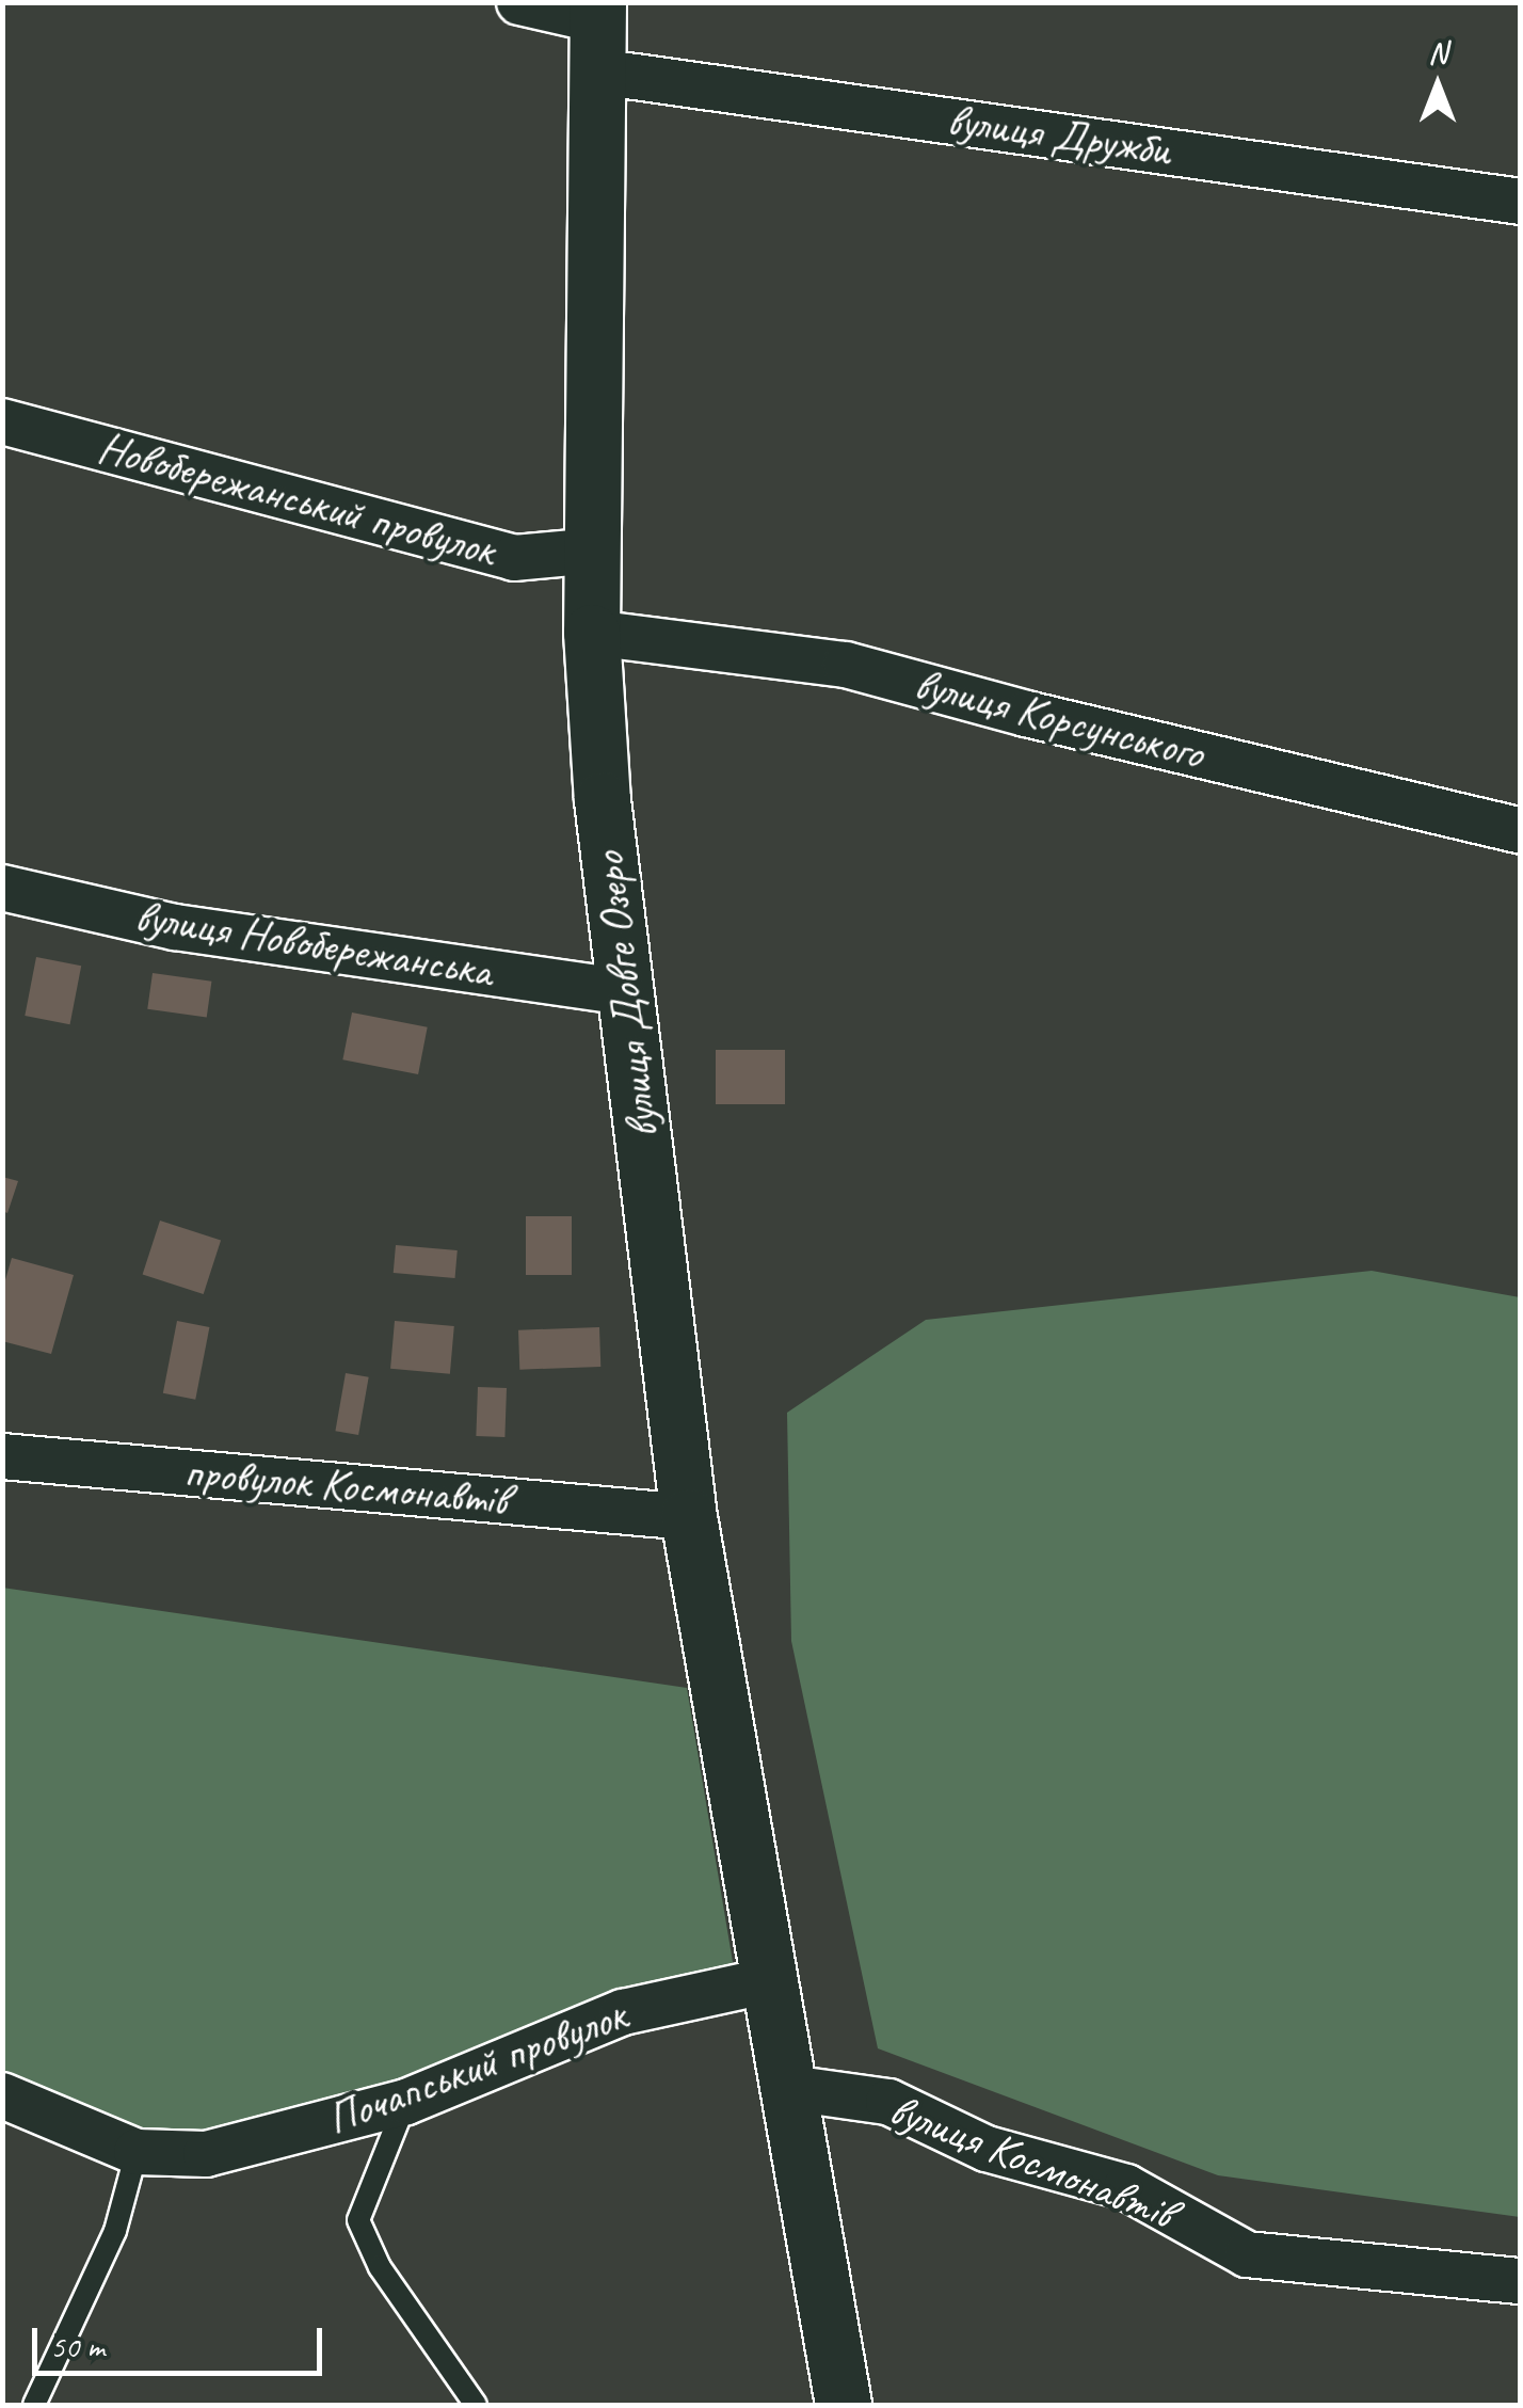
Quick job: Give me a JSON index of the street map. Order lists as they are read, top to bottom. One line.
{"streets":{"street":["вулиця Дружби","Новобережанський провулок","вулиця Корсунського","вулиця Новобережанська","вулиця Довге Озеро","провулок Космонавтів","Почапський провулок","вулиця Космонавтів"]},"crossings":[["вулиця Дружби","вулиця Довге Озеро"],["Новобережанський провулок","вулиця Довге Озеро"],["вулиця Корсунського","вулиця Довге Озеро"],["вулиця Новобережанська","вулиця Довге Озеро"],["вулиця Довге Озеро","провулок Космонавтів"],["вулиця Довге Озеро","Почапський провулок"]],"scale_bar":"50 m","north":"top"}
